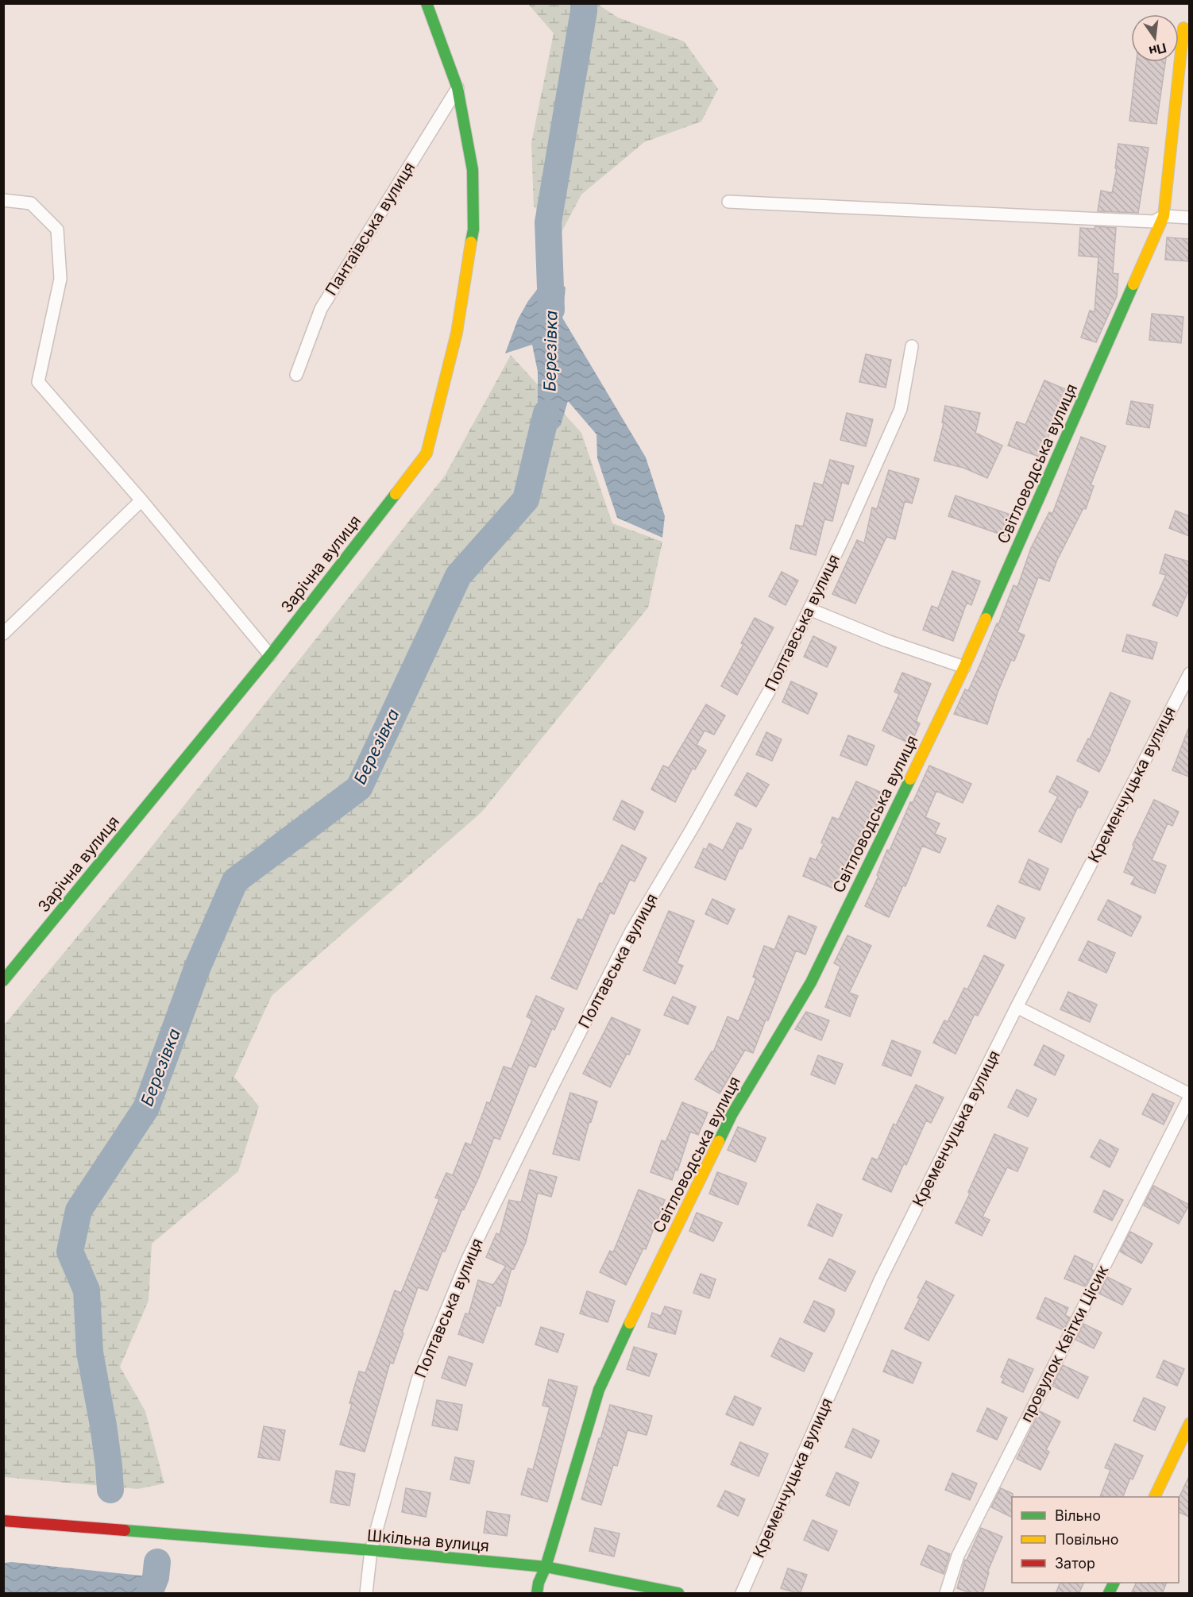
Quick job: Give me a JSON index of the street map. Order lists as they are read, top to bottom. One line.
{"streets":{"street":["Пантаївська вулиця","Світловодська вулиця","Зарічна вулиця","Полтавська вулиця","Кременчуцька вулиця","провулок Квітки Цісик","Шкільна вулиця"]},"crossings":[["Пантаївська вулиця","Зарічна вулиця"],["Світловодська вулиця","Шкільна вулиця"],["Полтавська вулиця","Шкільна вулиця"]],"water":["Березівка"],"legend":["Вільно","Повільно","Затор"],"north":"bottom"}
